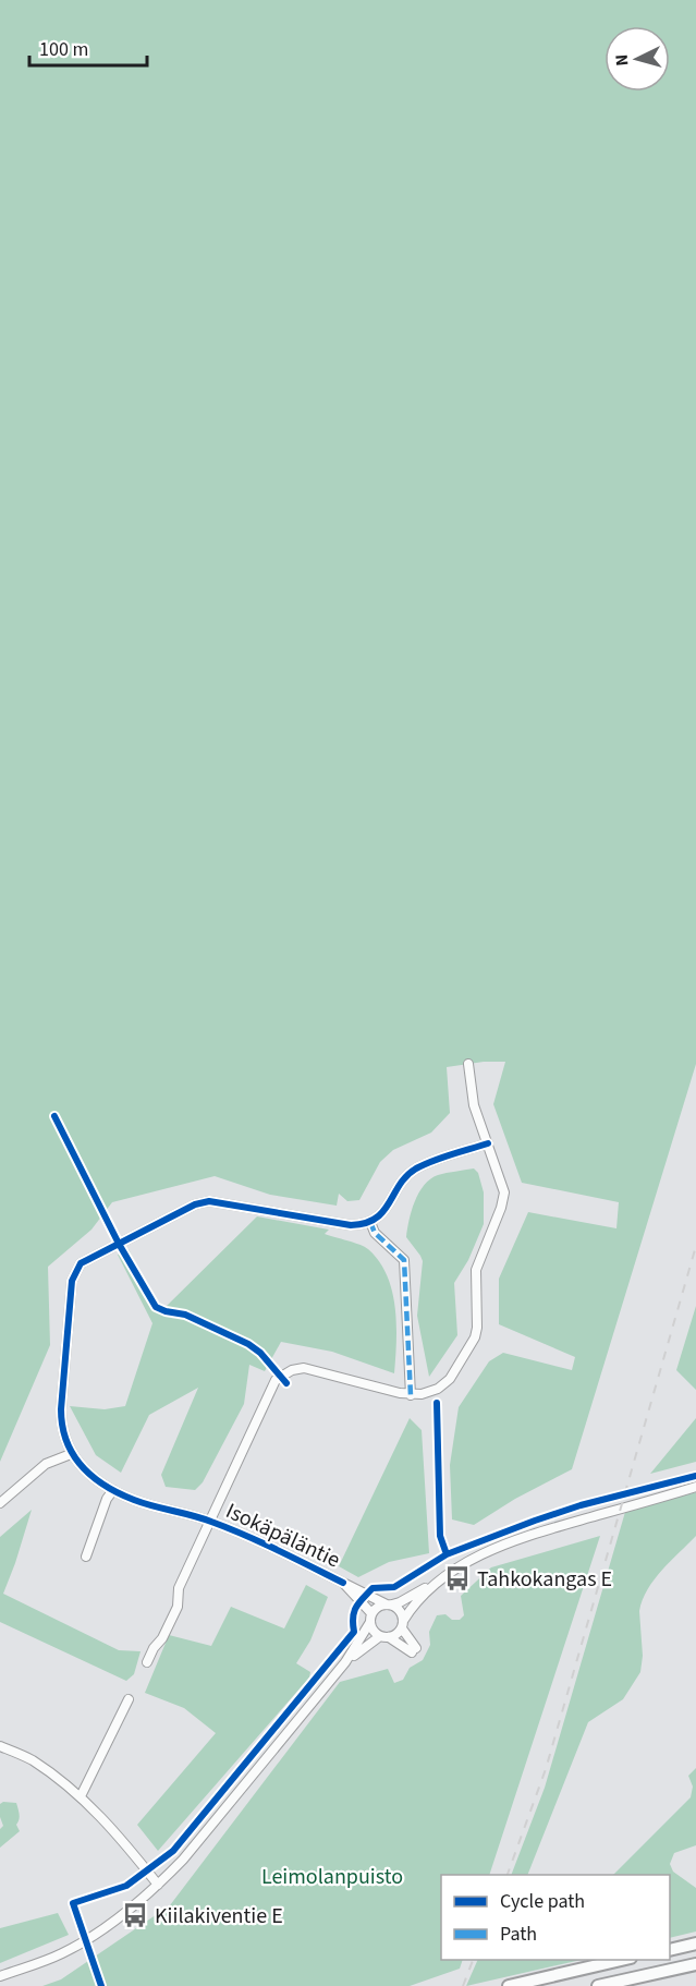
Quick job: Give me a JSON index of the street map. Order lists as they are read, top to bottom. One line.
{"streets":{"street":["Isokäpäläntie"]},"parks":["Leimolanpuisto"],"places":{"bus stop":["Tahkokangas E","Kiilakiventie E"]},"legend":["Cycle path","Path"],"scale_bar":"100 m","north":"left"}
